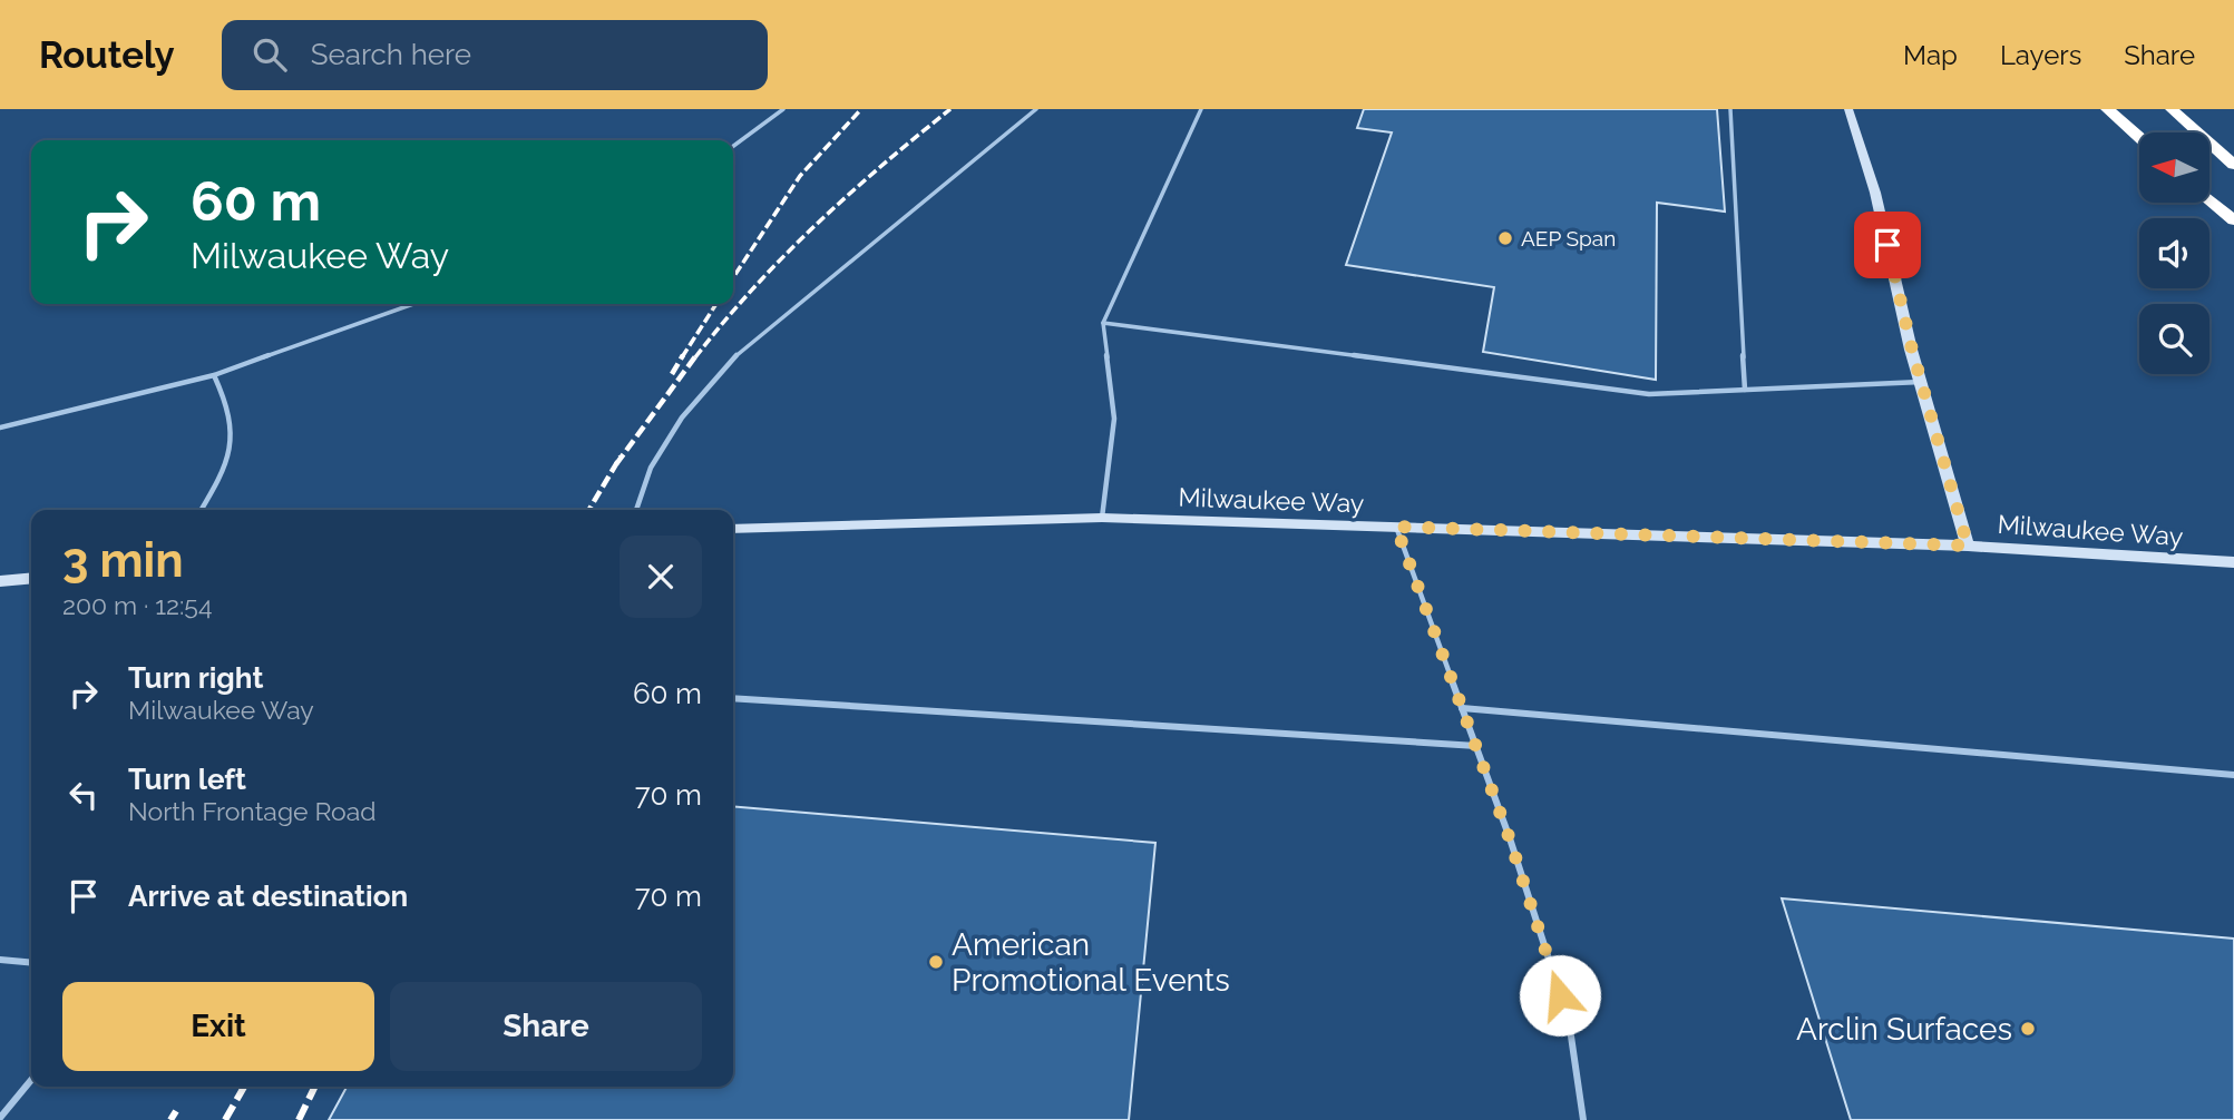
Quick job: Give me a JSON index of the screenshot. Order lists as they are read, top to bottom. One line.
{"streets":{"street":["Milwaukee Way"]},"places":["AEP Span","American Promotional Events","Arclin Surfaces"],"north":"left","page":{"header":"Routely","search":"Search here","nav":["Map","Layers","Share"],"turn":["60 m","Milwaukee Way"],"heading":["3 min","200 m · 12:54"],"list":[{"name":"Turn right","note":"Milwaukee Way","value":"60 m"},{"name":"Turn left","note":"North Frontage Road","value":"70 m"},{"name":"Arrive at destination","value":"70 m"}],"buttons":["Exit","Share"]}}
